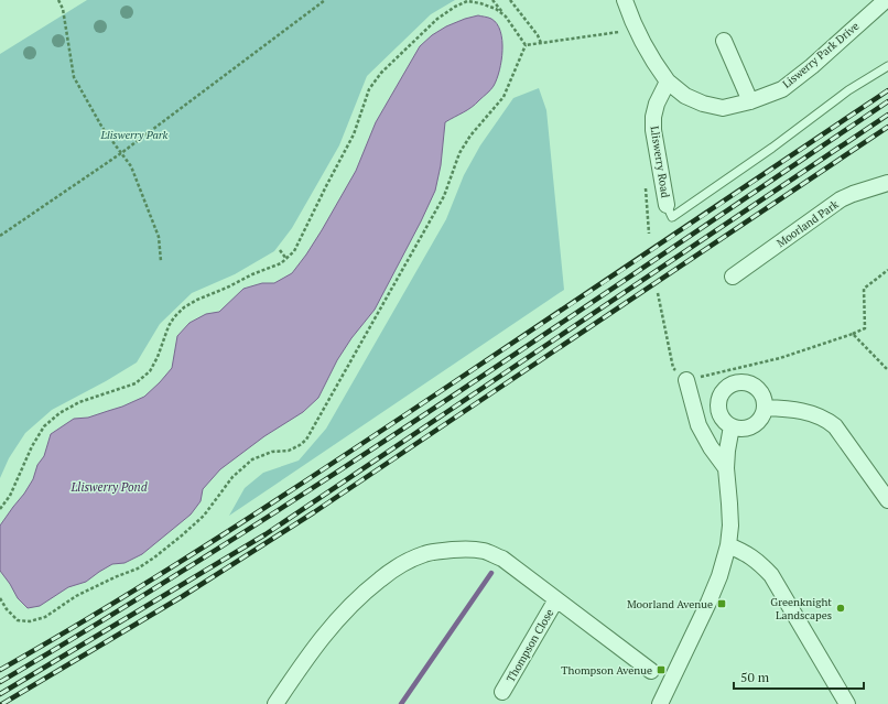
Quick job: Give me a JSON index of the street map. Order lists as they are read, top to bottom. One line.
{"streets":{"street":["Liswerry Park Drive","Lliswerry Road","Moorland Park","Thompson Close"]},"crossings":[["Liswerry Park Drive","Lliswerry Road"]],"water":["Lliswerry Pond"],"parks":["Lliswerry Park"],"places":{"transit":["Moorland Avenue","Thompson Avenue"],"other":["Greenknight Landscapes"]},"scale_bar":"50 m"}
